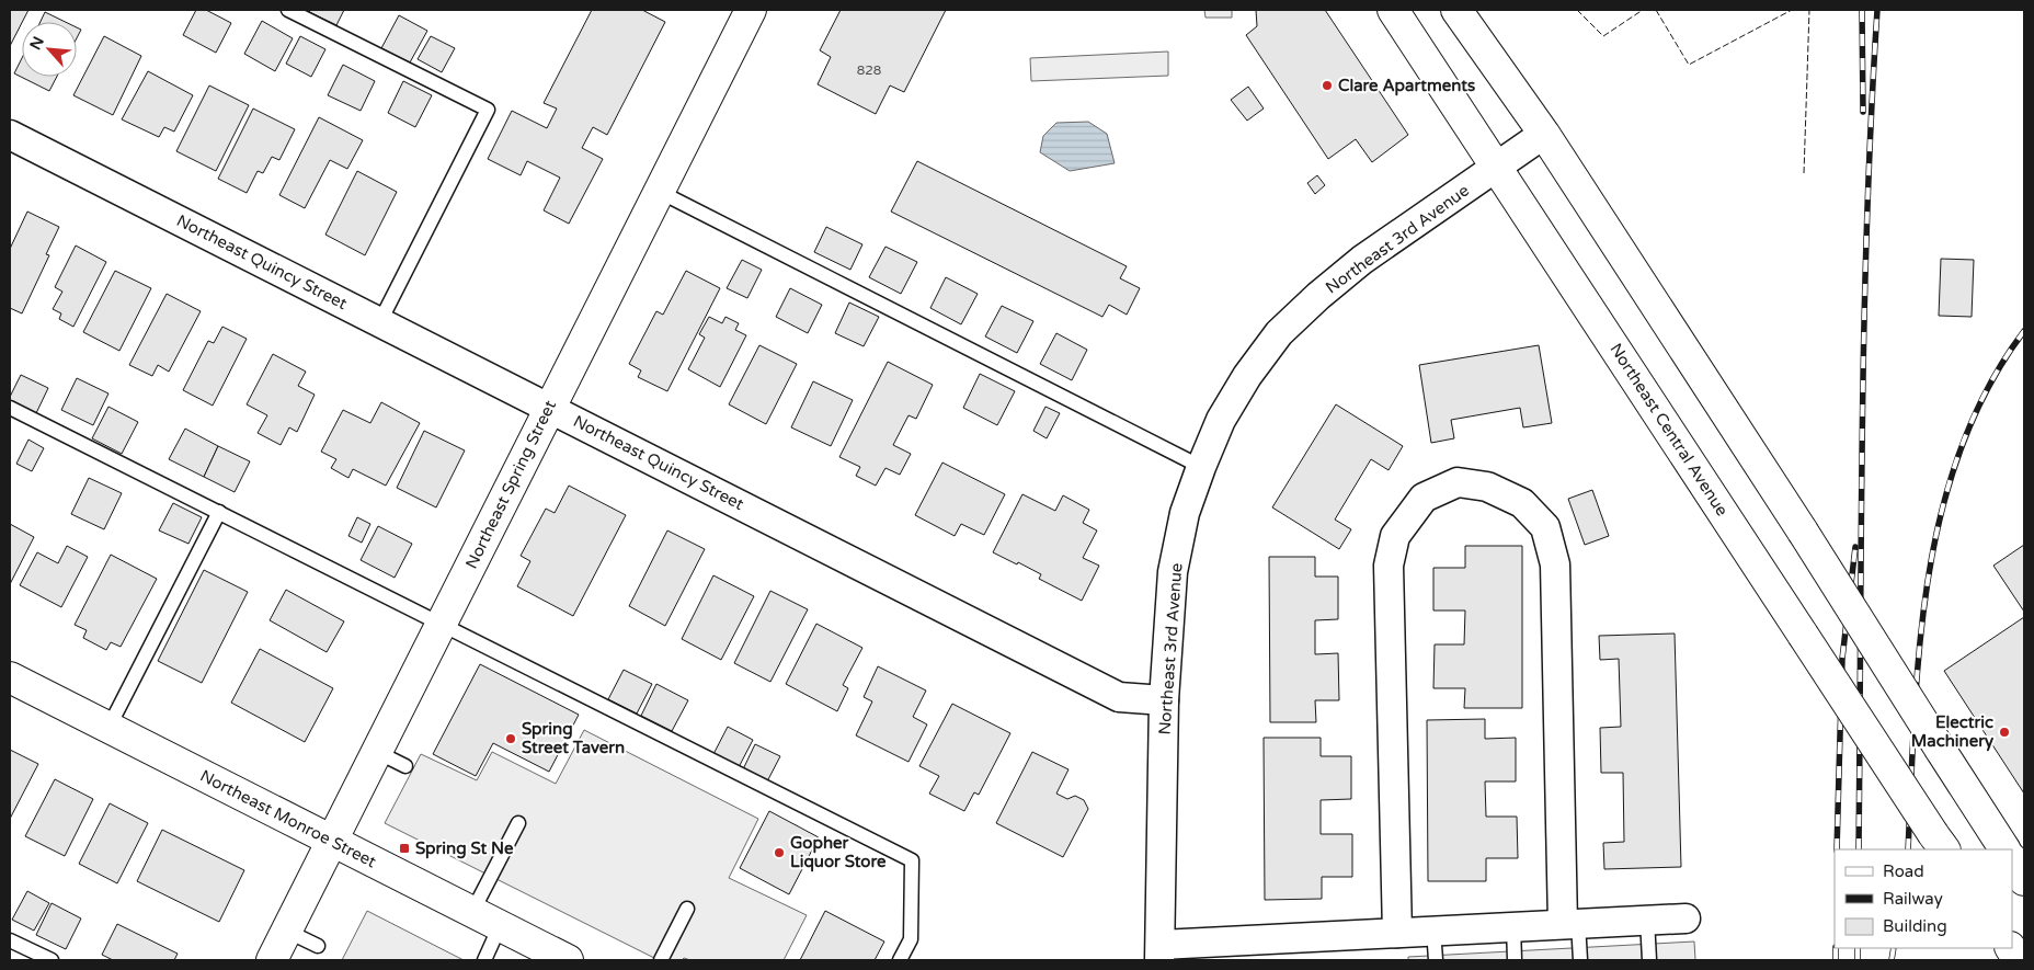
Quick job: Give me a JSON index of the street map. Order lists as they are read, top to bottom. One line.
{"streets":{"main road":["Northeast Central Avenue","Northeast Spring Street","Northeast Monroe Street"],"street":["Northeast 3rd Avenue","Northeast Quincy Street"]},"crossings":[["Northeast 3rd Avenue","Northeast Quincy Street"],["Northeast 3rd Avenue","Northeast Central Avenue"],["Northeast Quincy Street","Northeast Spring Street"],["Northeast Spring Street","Northeast Monroe Street"]],"places":{"other":["Clare Apartments","Electric Machinery","Spring Street Tavern","Gopher Liquor Store"],"transit":["Spring St Ne"]},"house_numbers":["828"],"legend":["Road","Railway","Building"],"north":"top left"}
